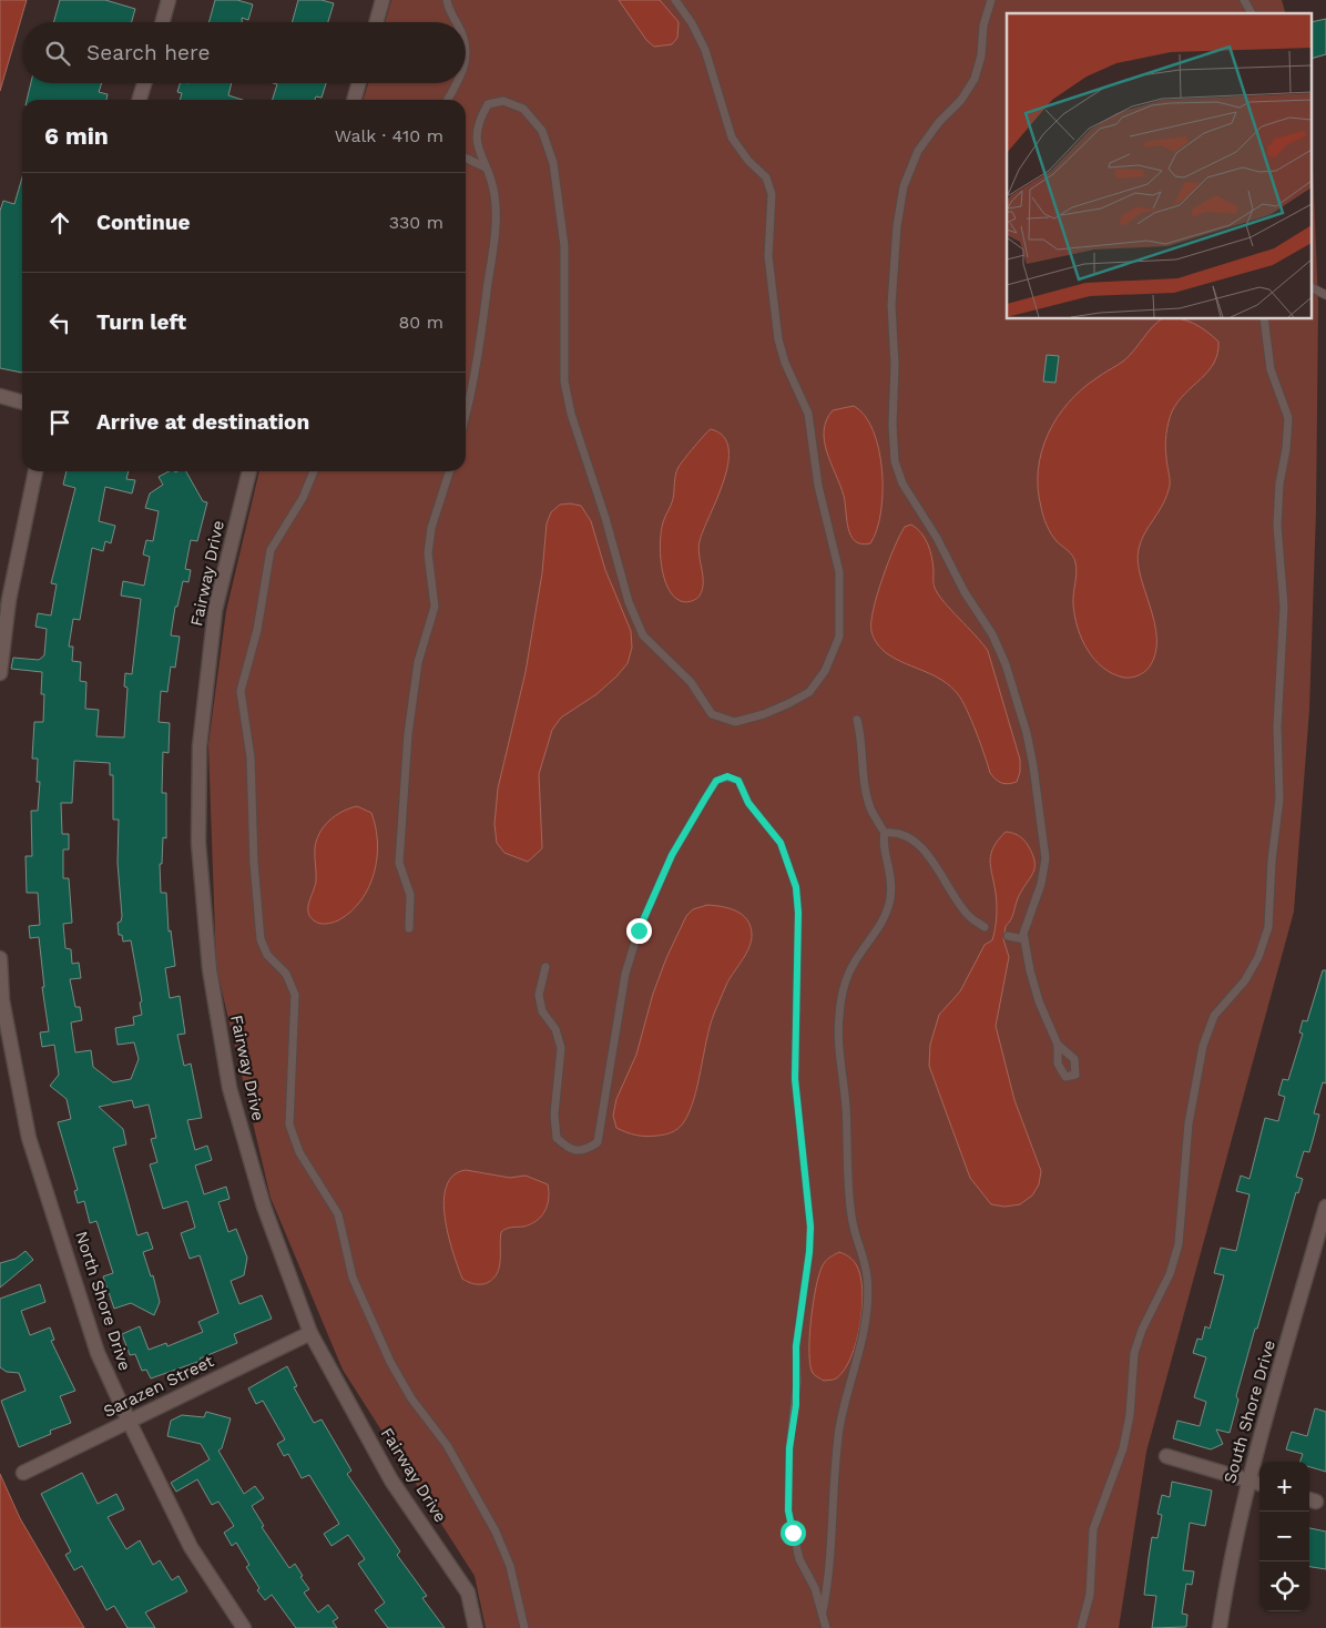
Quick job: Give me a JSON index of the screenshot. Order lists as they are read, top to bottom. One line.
{"streets":{"street":["Fairway Drive","North Shore Drive","Sarazen Street","South Shore Drive"]},"crossings":[["Fairway Drive","Sarazen Street"],["North Shore Drive","Sarazen Street"]],"page":{"search":"Search here","heading":["6 min","Walk · 410 m"],"list":[["Continue","330 m"],["Turn left","80 m"],"Arrive at destination"],"map_buttons":["+","−"]}}
